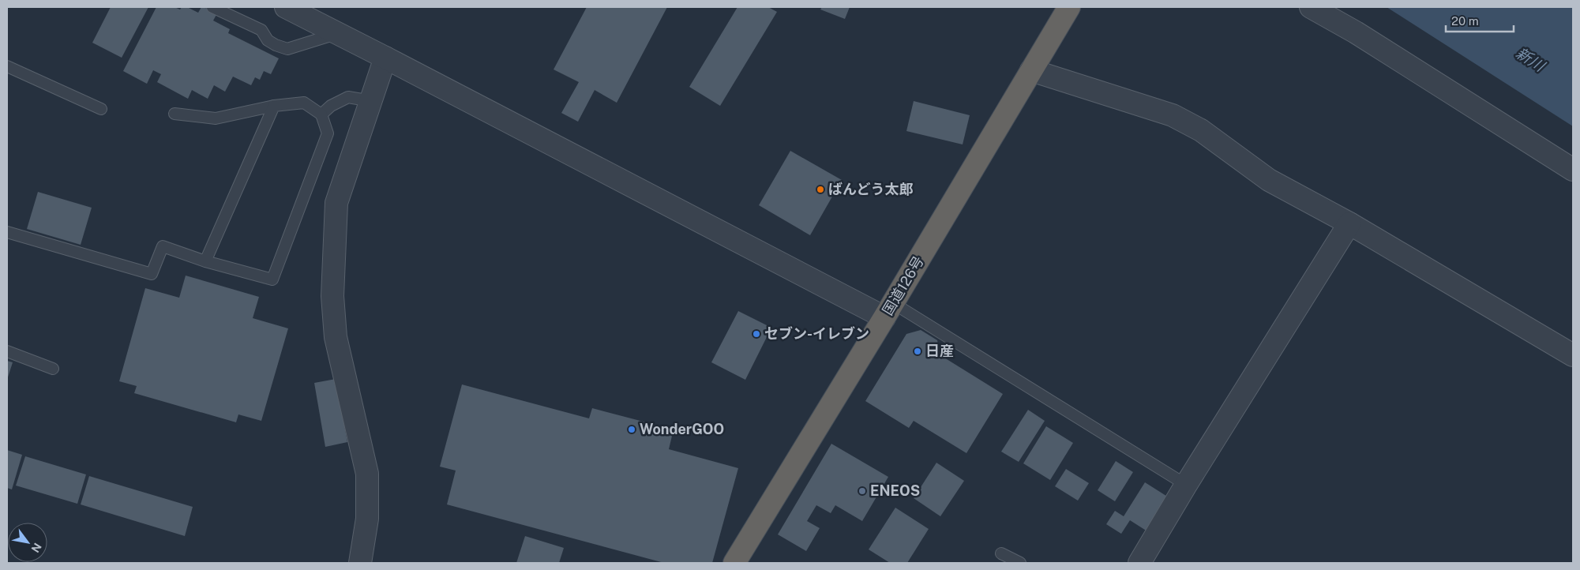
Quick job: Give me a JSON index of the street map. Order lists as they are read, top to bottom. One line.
{"streets":{"highway":["国道126号"]},"water":["新川"],"places":["ばんどう太郎","セブン-イレブン","日産","WonderGOO","ENEOS"],"scale_bar":"20 m","north":"bottom right"}
